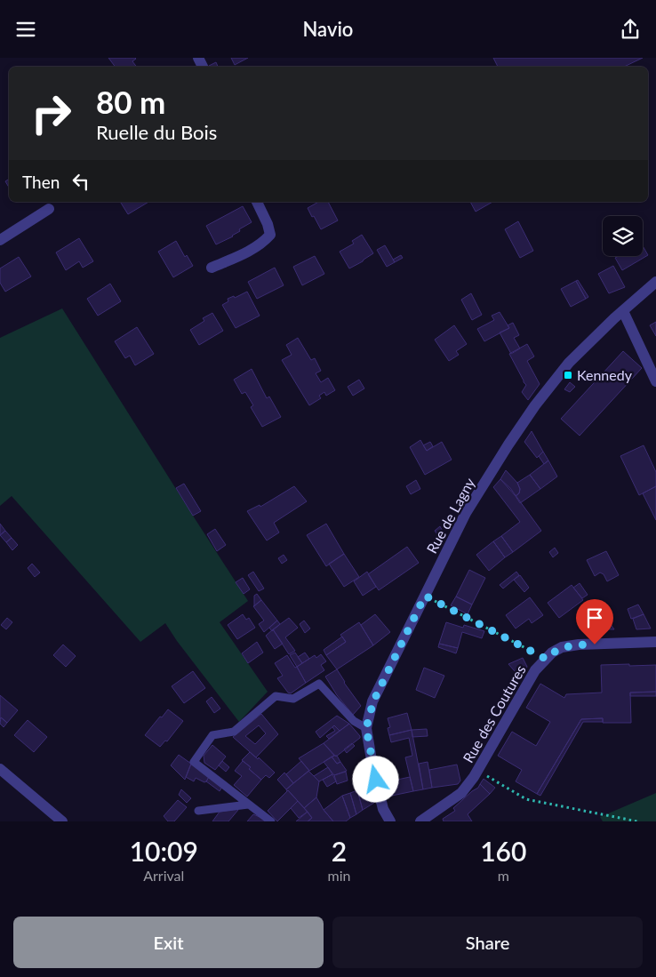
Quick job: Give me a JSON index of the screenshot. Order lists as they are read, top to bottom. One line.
{"streets":{"street":["Rue de Lagny","Rue des Coutures"]},"places":{"transit":["Kennedy"]},"page":{"header":"Navio","turn":["80 m","Ruelle du Bois"],"then":"Then","eta":["10:09","Arrival","2","min","160","m"],"buttons":["Exit","Share"]}}
